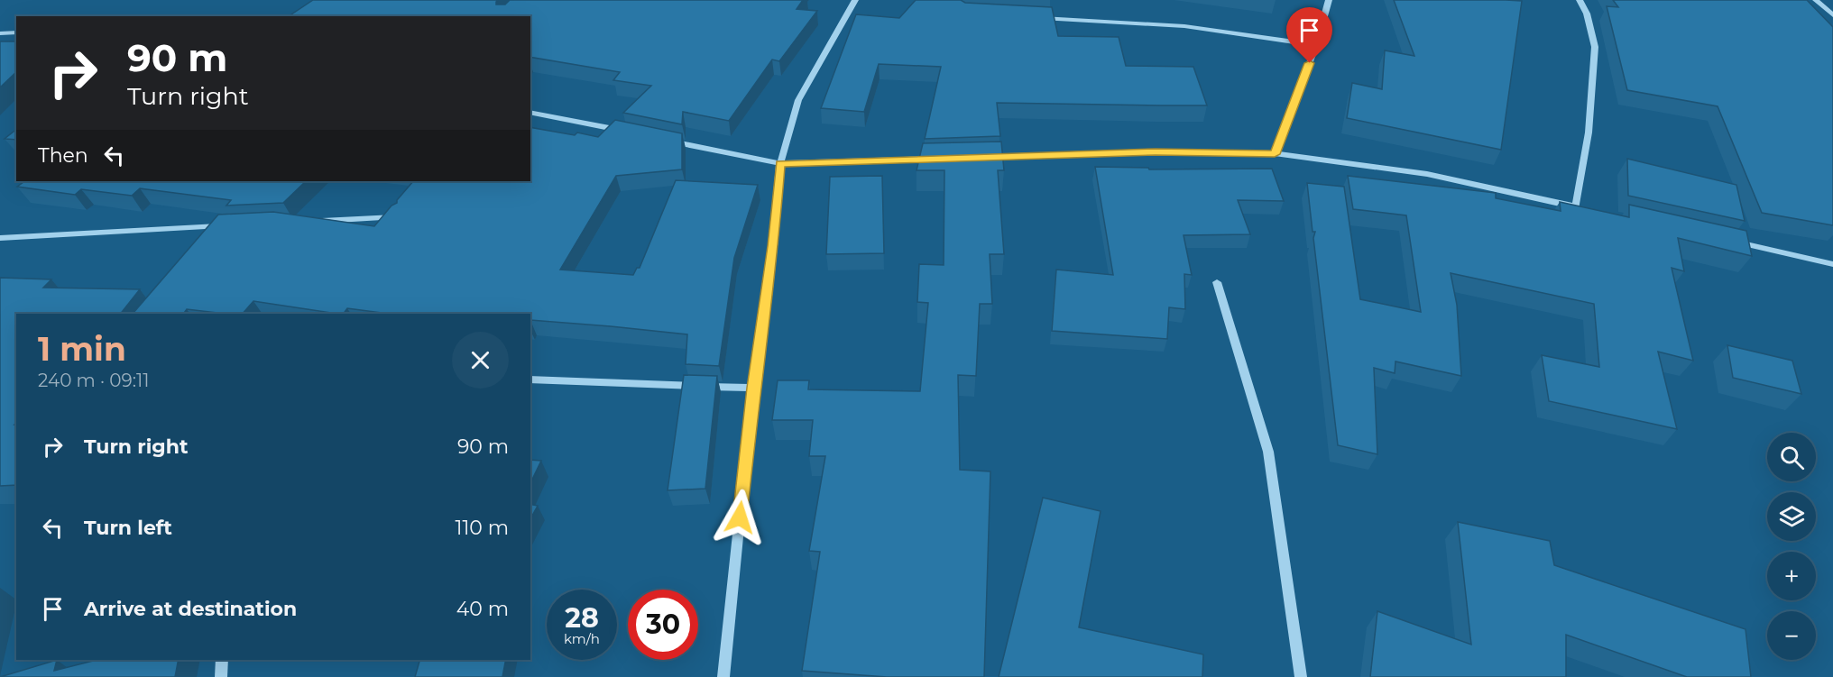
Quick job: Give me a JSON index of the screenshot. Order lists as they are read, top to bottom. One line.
{"page":{"turn":["90 m","Turn right"],"then":"Then","heading":["1 min","240 m · 09:11"],"list":[{"name":"Turn right","value":"90 m"},{"name":"Turn left","value":"110 m"},{"name":"Arrive at destination","value":"40 m"}],"map_buttons":["+","−"],"speed":"28 km/h","limit":"30"}}
